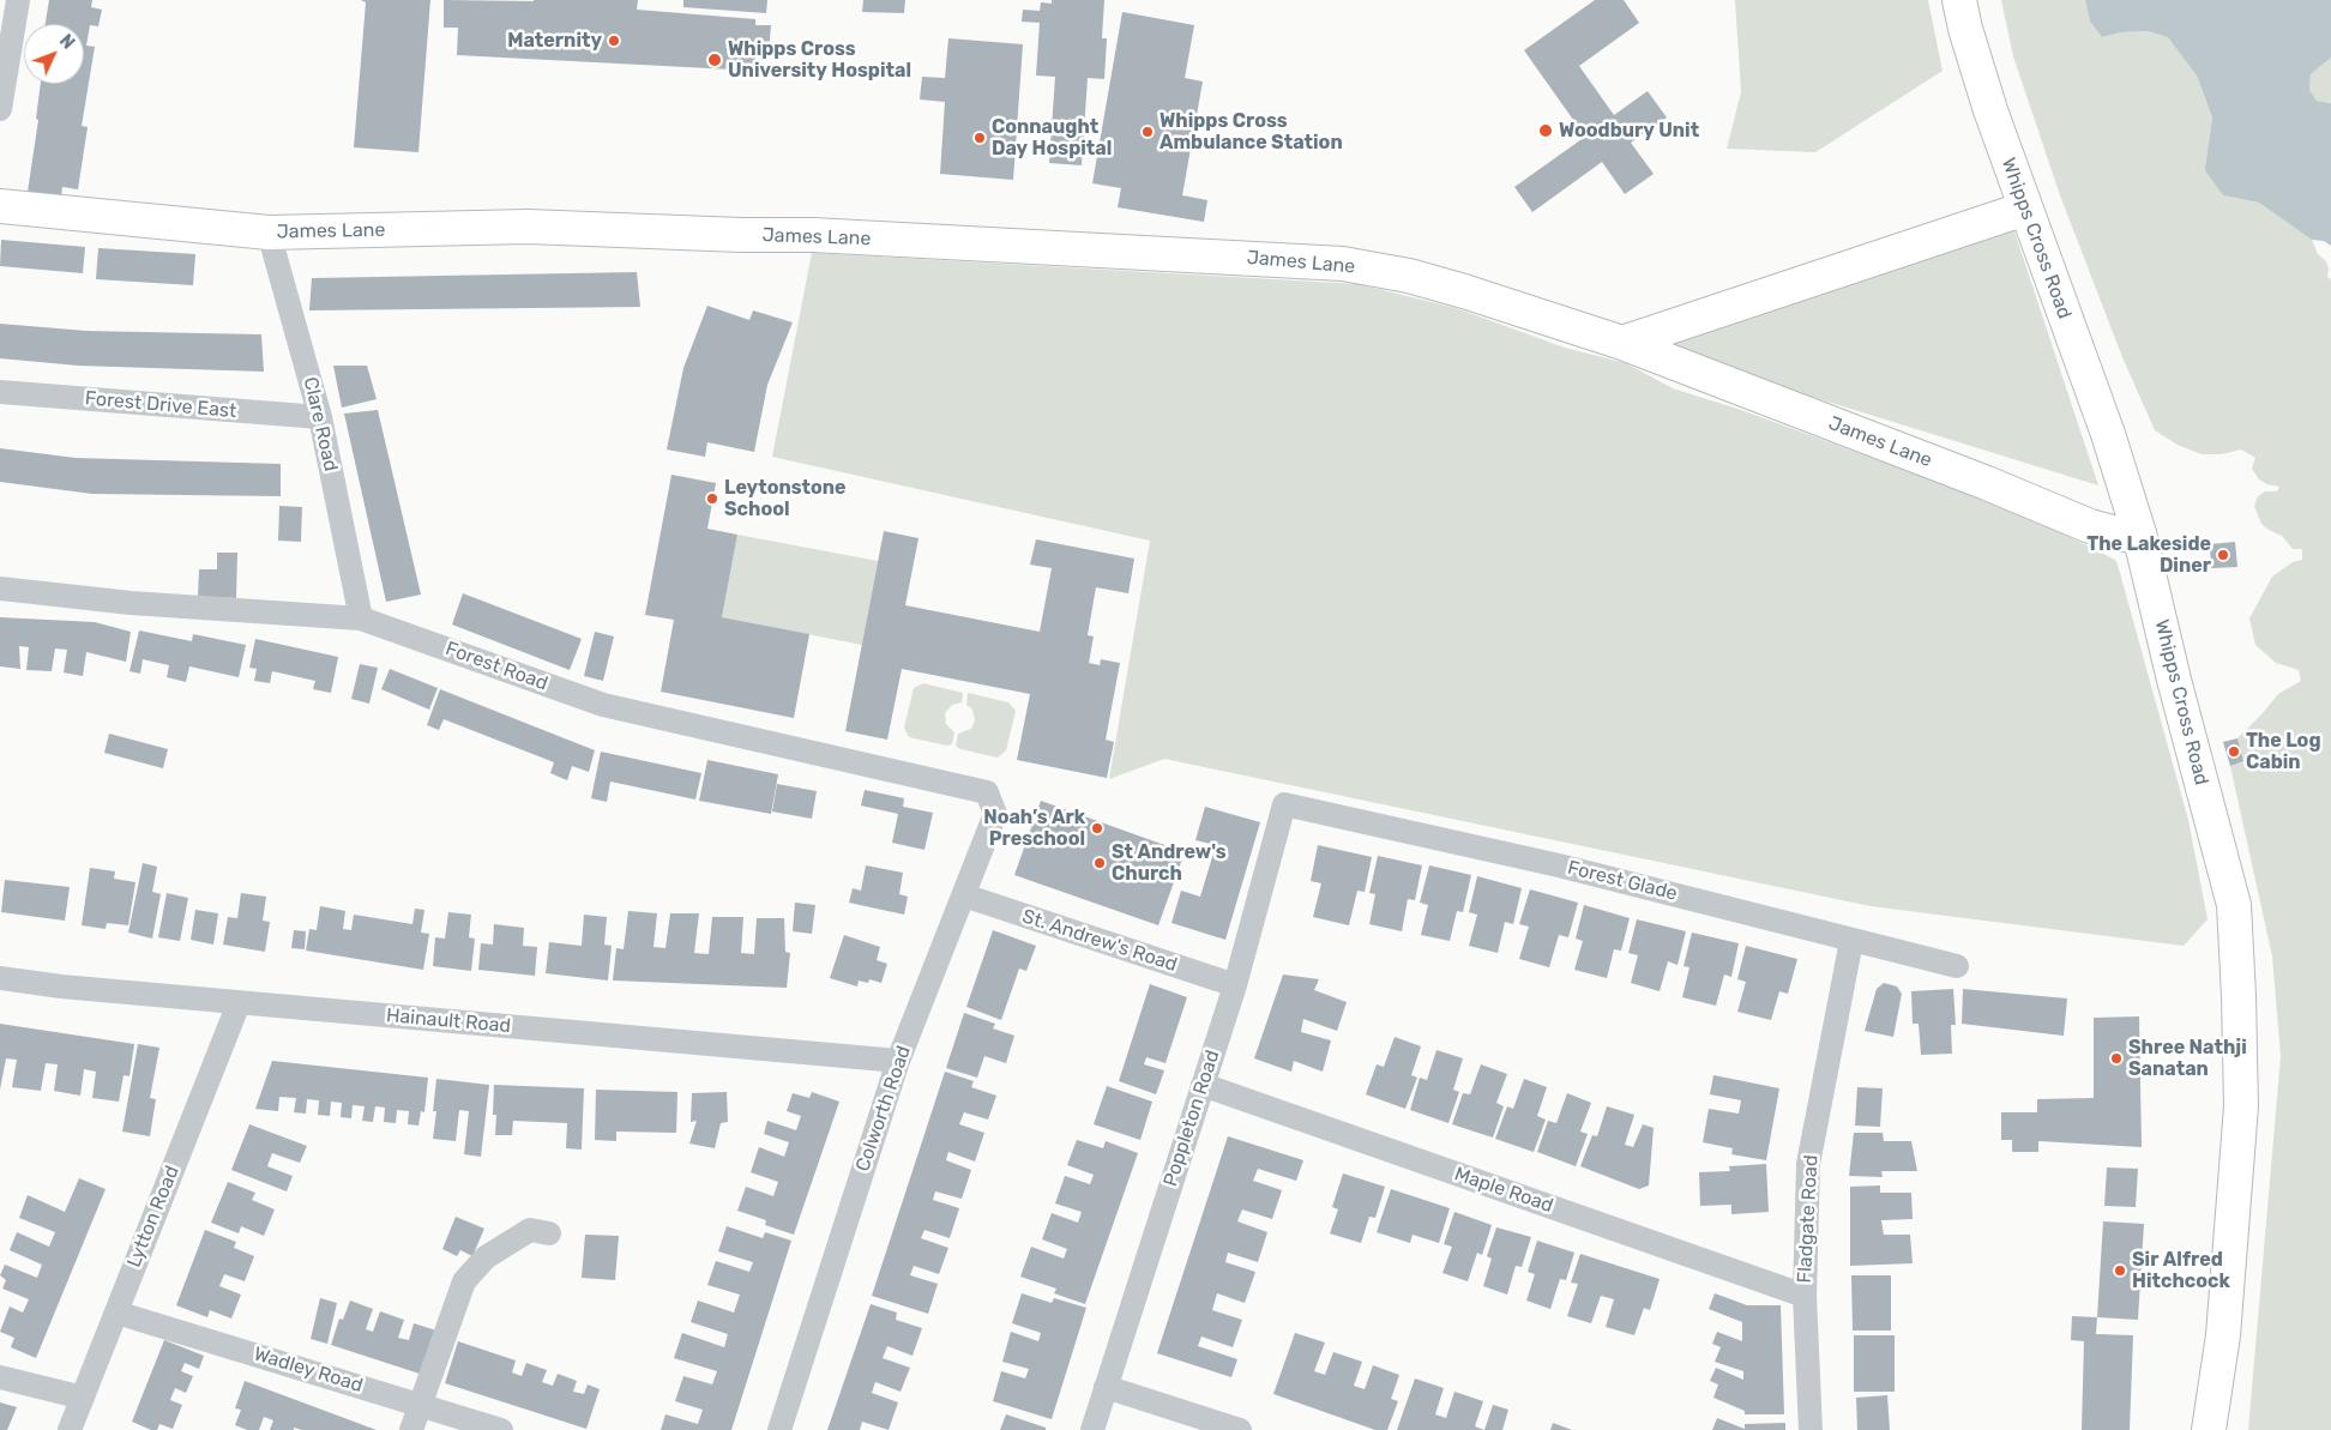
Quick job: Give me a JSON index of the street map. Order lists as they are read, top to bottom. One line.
{"streets":{"street":["James Lane","Whipps Cross Road","Forest Drive East","Clare Road","Forest Road","Forest Glade","St. Andrew's Road","Hainault Road","Colworth Road","Poppleton Road","Maple Road","Lytton Road","Fladgate Road","Wadley Road"]},"crossings":[["James Lane","Whipps Cross Road"],["James Lane","Clare Road"],["Forest Drive East","Clare Road"],["Clare Road","Forest Road"],["Forest Road","Colworth Road"],["Forest Glade","Poppleton Road"],["Forest Glade","Fladgate Road"],["St. Andrew's Road","Colworth Road"],["St. Andrew's Road","Poppleton Road"],["Hainault Road","Colworth Road"],["Hainault Road","Lytton Road"],["Poppleton Road","Maple Road"],["Maple Road","Fladgate Road"],["Lytton Road","Wadley Road"]],"places":["Maternity","Whipps Cross University Hospital","Woodbury Unit","Whipps Cross Ambulance Station","Connaught Day Hospital","Leytonstone School","The Lakeside Diner","The Log Cabin","Noah’s Ark Preschool","St Andrew's Church","Shree Nathji Sanatan","Sir Alfred Hitchcock"],"north":"top right"}
